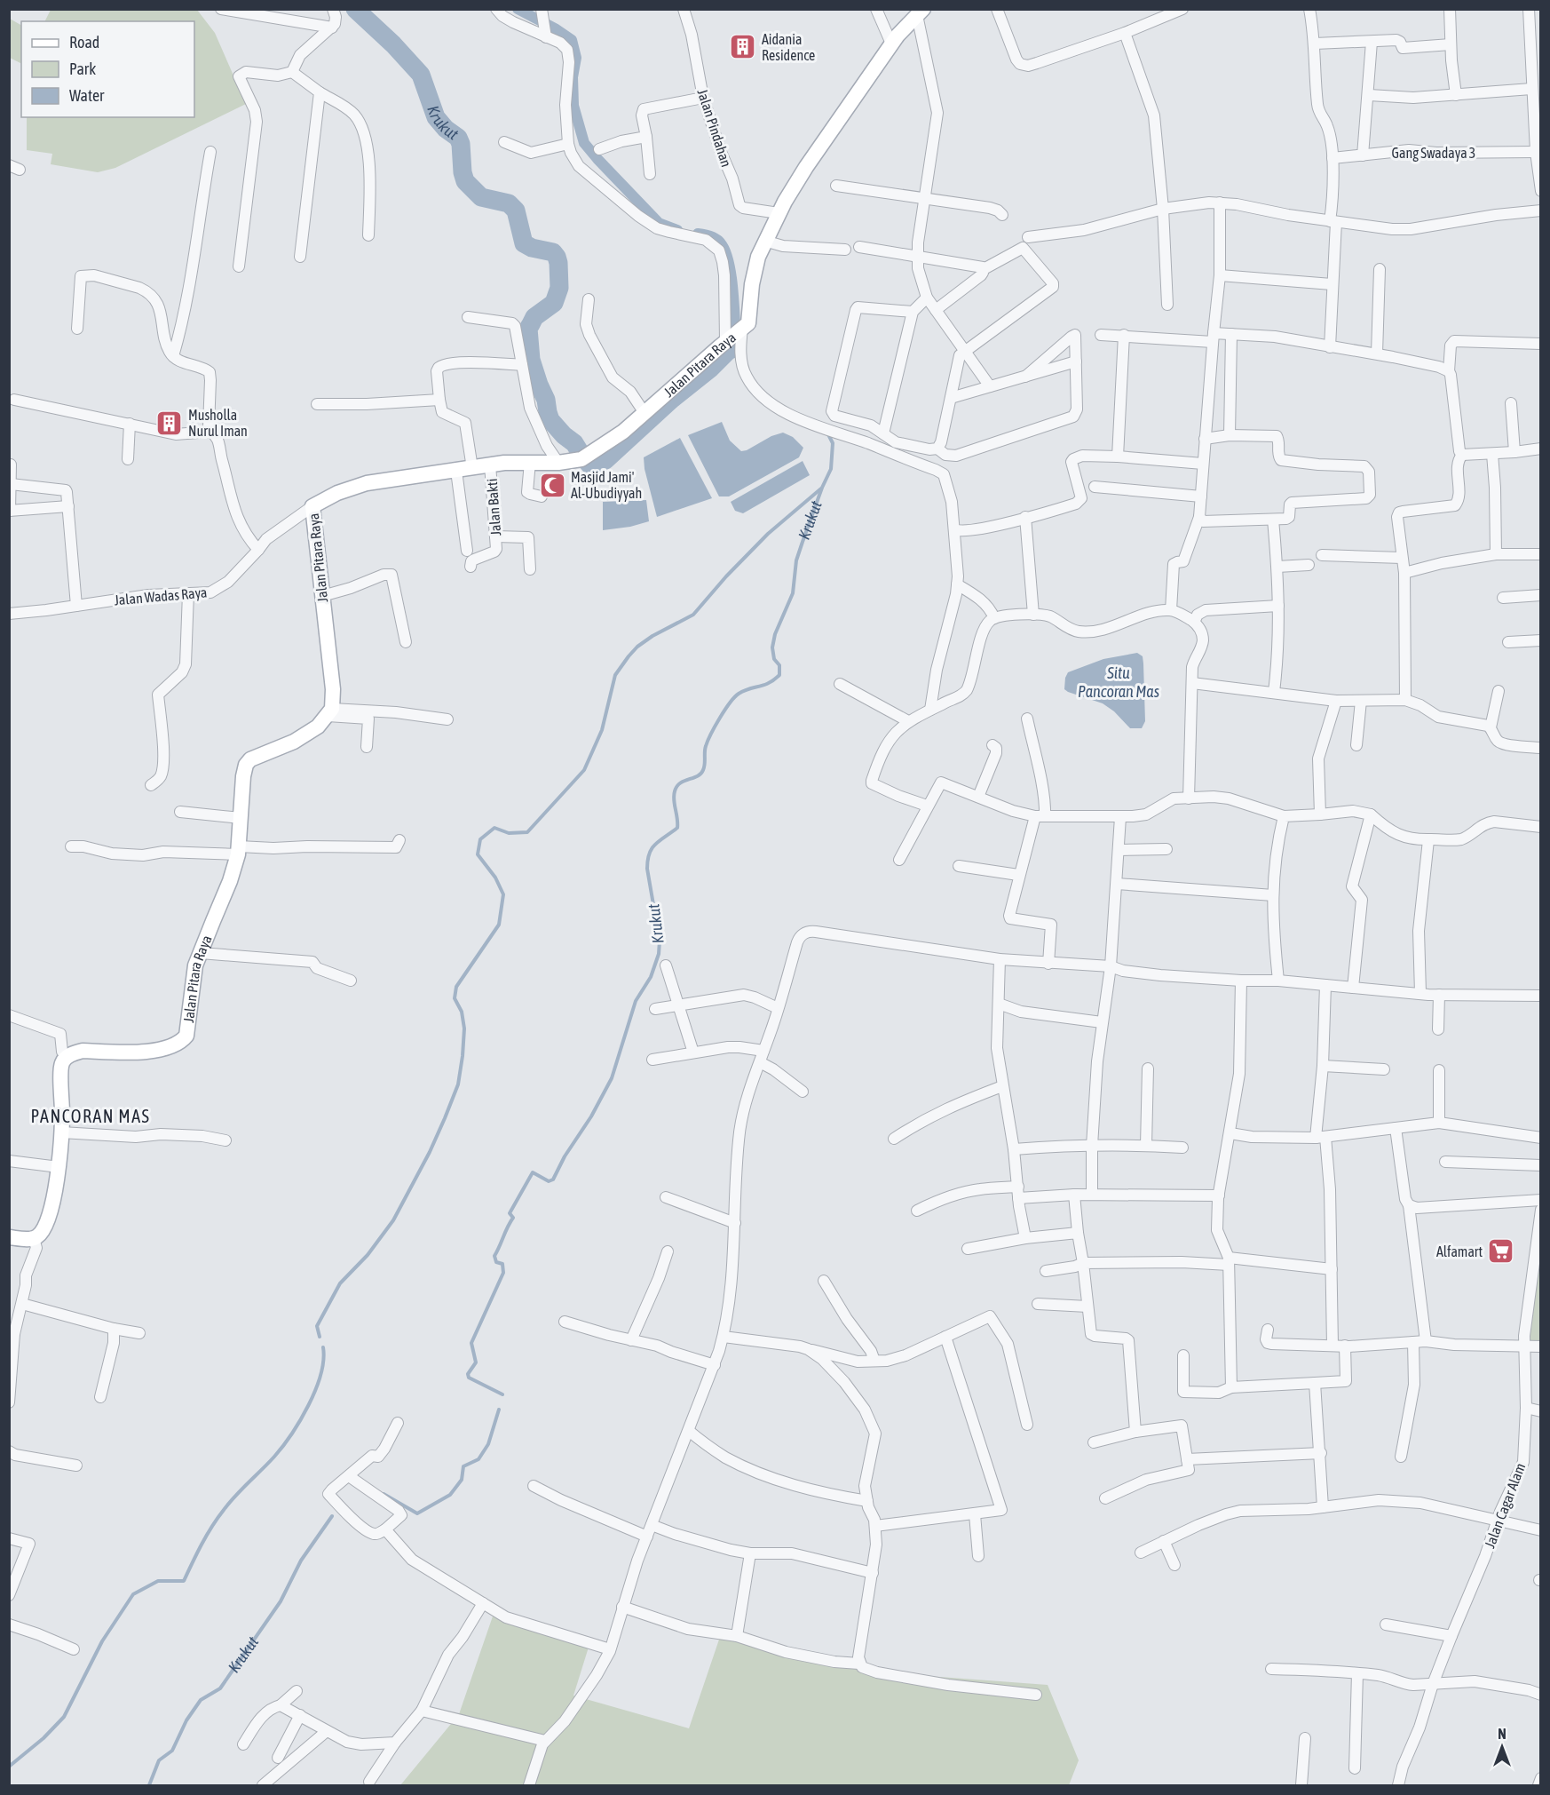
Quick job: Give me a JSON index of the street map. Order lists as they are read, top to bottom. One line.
{"streets":{"main road":["Jalan Pitara Raya"],"street":["Jalan Pindahan","Gang Swadaya 3","Jalan Bakti","Jalan Wadas Raya","Jalan Cagar Alam"]},"crossings":[["Jalan Pindahan","Jalan Pitara Raya"],["Jalan Pitara Raya","Jalan Bakti"],["Jalan Pitara Raya","Jalan Wadas Raya"]],"districts":["PANCORAN MAS"],"water":["Krukut","Situ Pancoran Mas"],"places":{"building":["Aidania Residence","Musholla Nurul Iman"],"mosque":["Masjid Jami' Al-Ubudiyyah"],"supermarket":["Alfamart"]},"legend":["Road","Park","Water"],"north":"top"}
